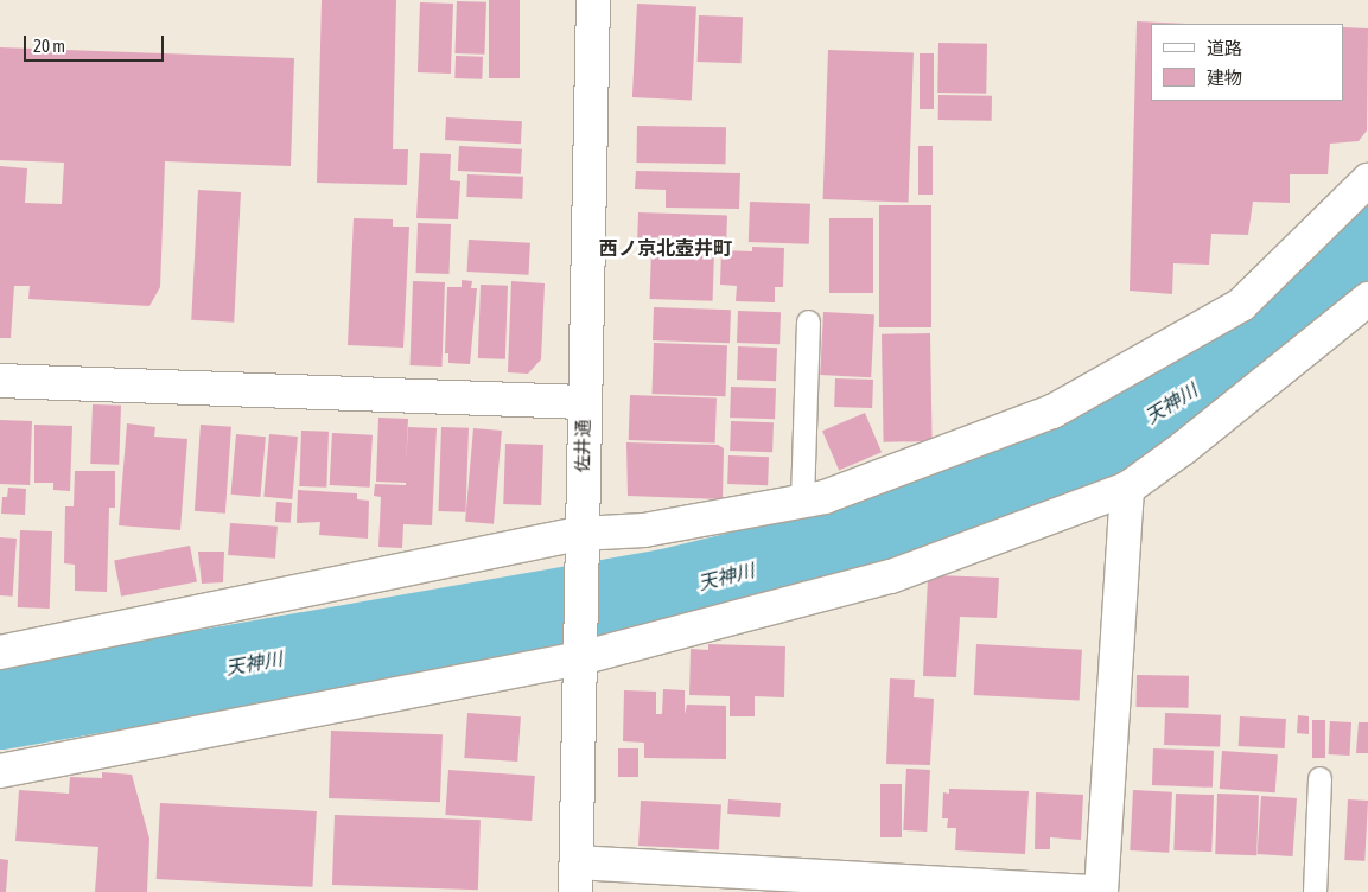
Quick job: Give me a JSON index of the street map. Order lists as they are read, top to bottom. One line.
{"streets":{"street":["佐井通"]},"districts":["西ノ京北壺井町"],"water":["天神川"],"legend":["道路","建物"],"scale_bar":"20 m"}
